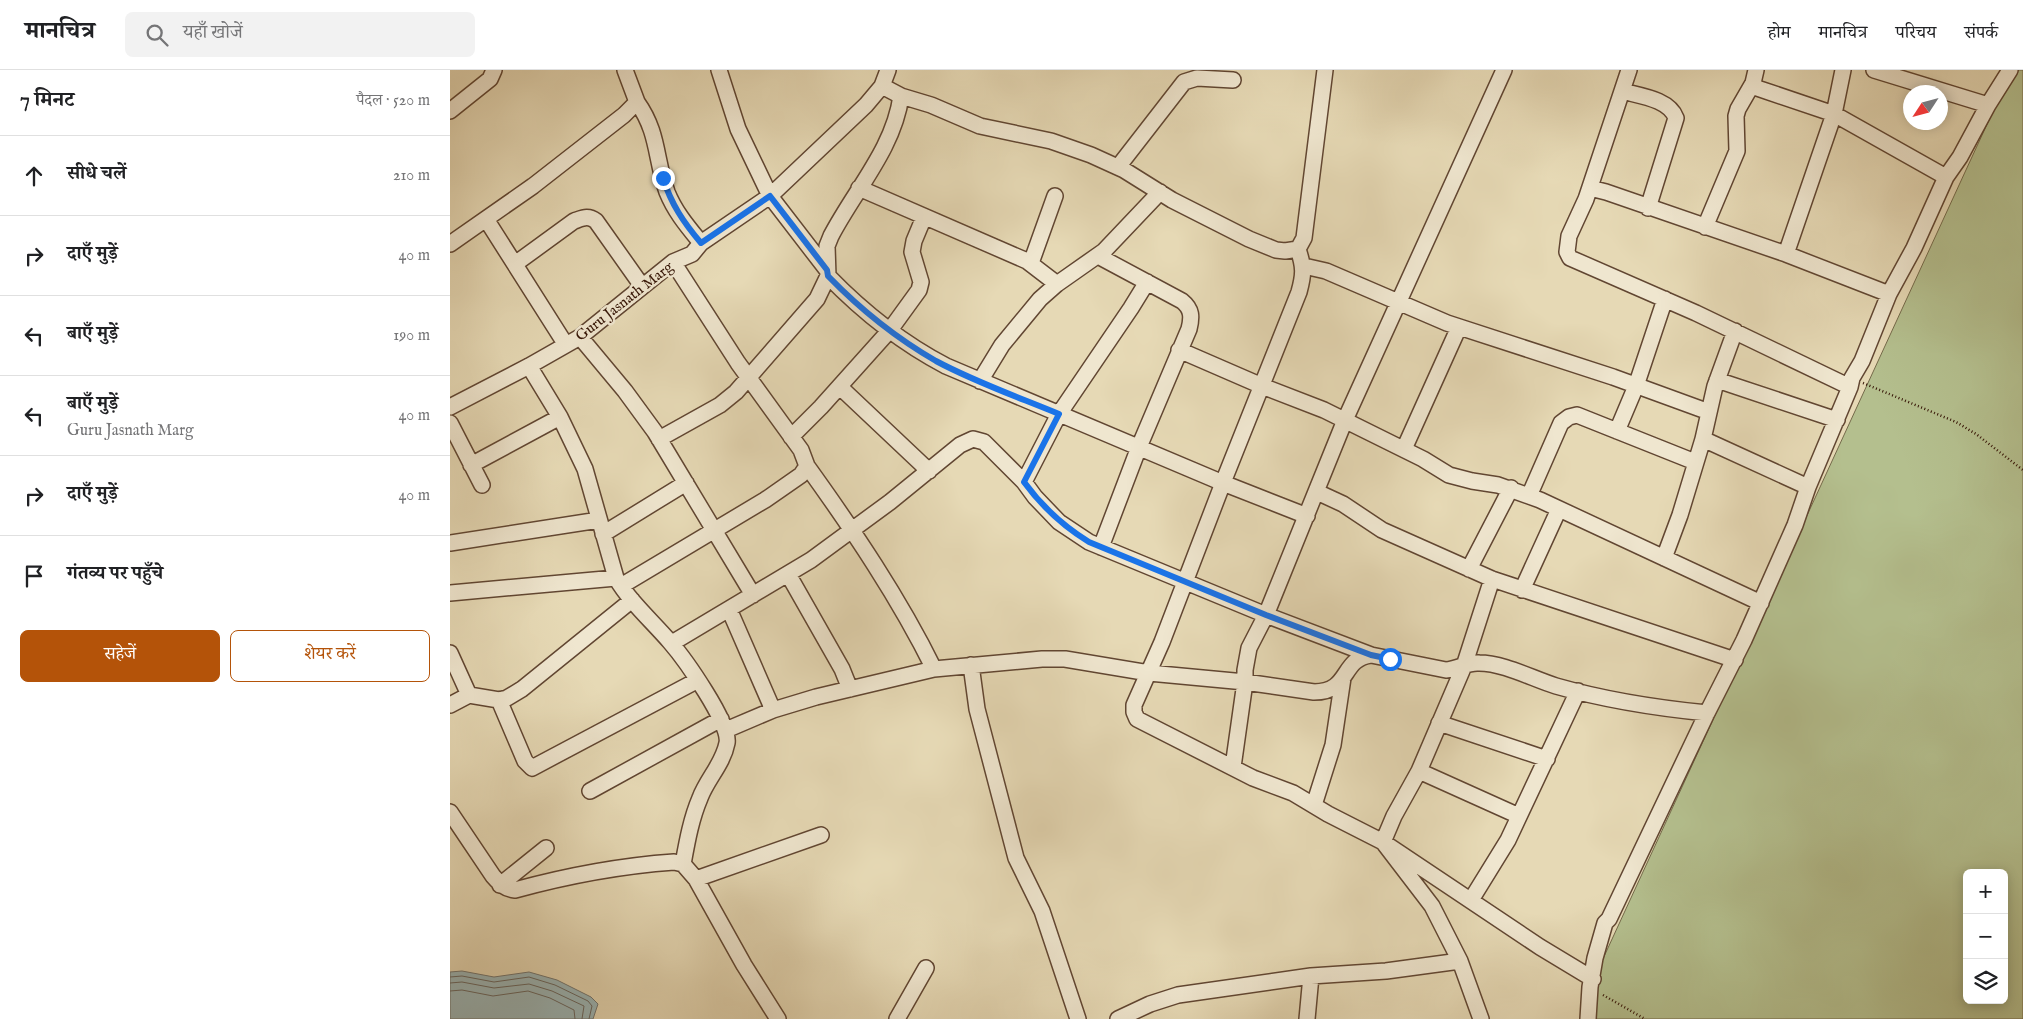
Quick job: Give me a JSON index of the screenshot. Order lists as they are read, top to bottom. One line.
{"streets":{"street":["Guru Jasnath Marg"]},"north":"bottom left","page":{"header":"मानचित्र","search":"यहाँ खोजें","nav":["होम","मानचित्र","परिचय","संपर्क"],"heading":["7 मिनट","पैदल · 520 m"],"list":[["सीधे चलें","210 m"],["दाएँ मुड़ें","40 m"],["बाएँ मुड़ें","190 m"],["बाएँ मुड़ें","Guru Jasnath Marg","40 m"],["दाएँ मुड़ें","40 m"],"गंतव्य पर पहुँचे"],"buttons":["सहेजें","शेयर करें"],"map_buttons":["+","−"]}}
